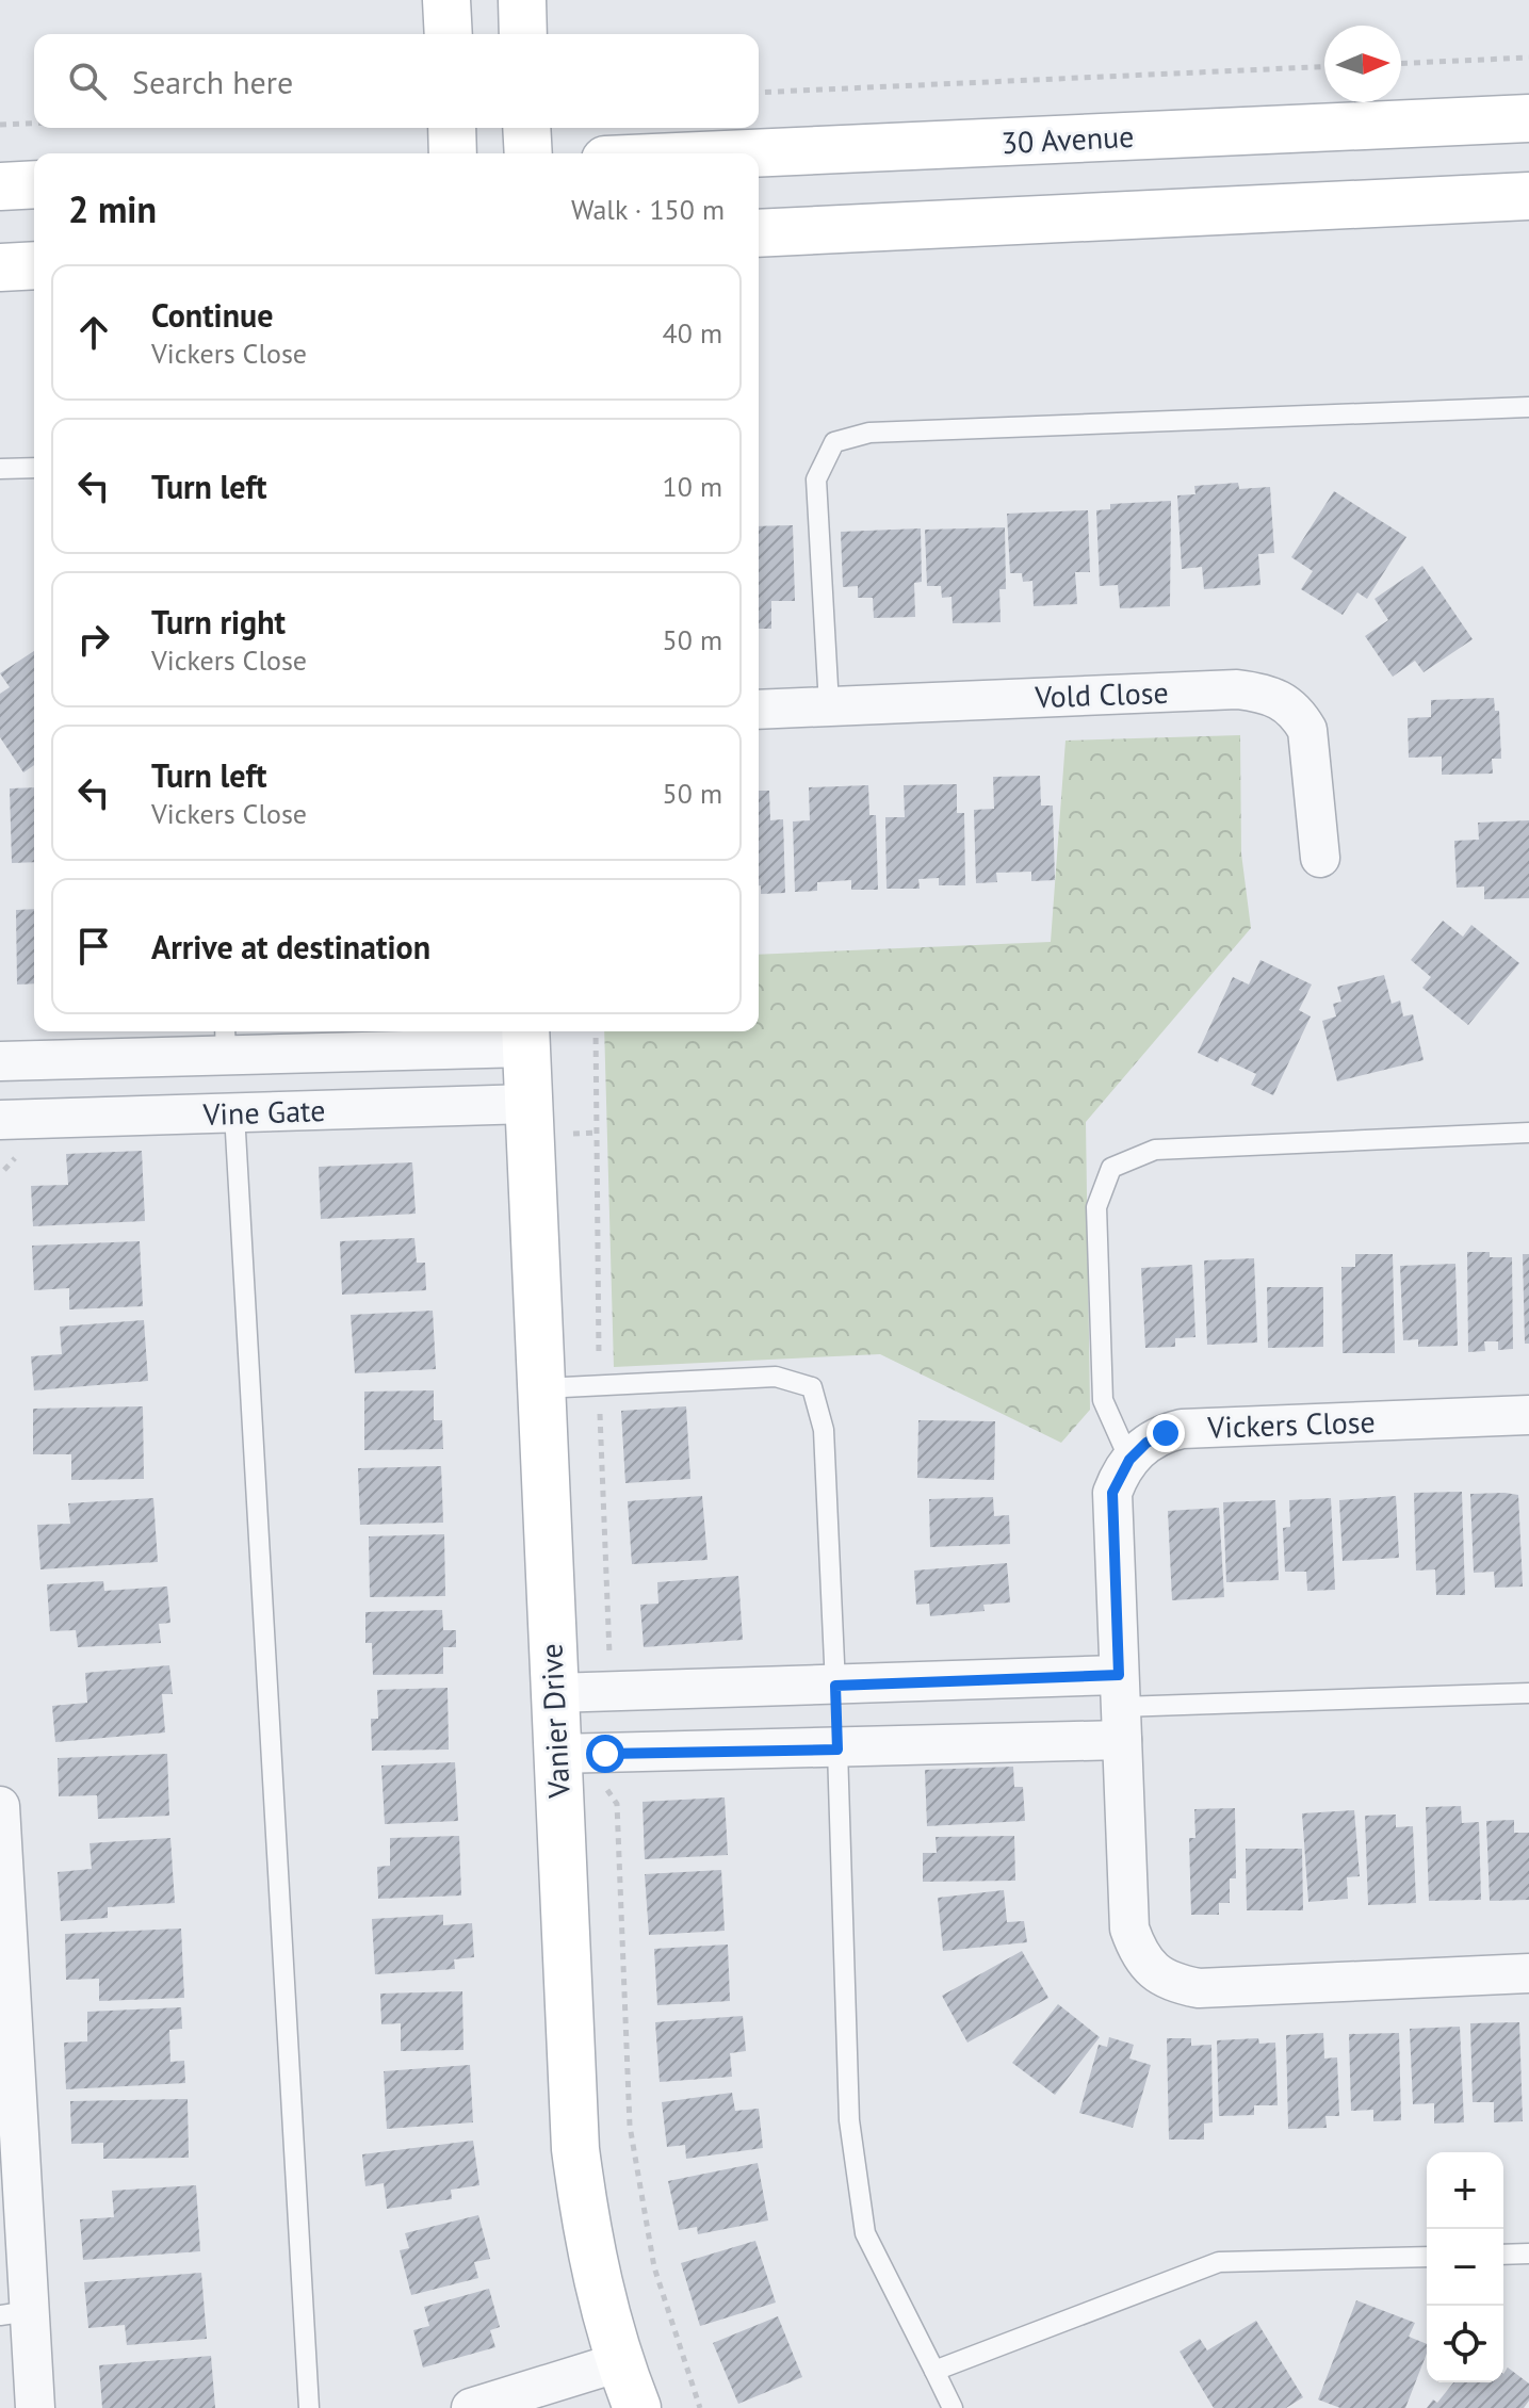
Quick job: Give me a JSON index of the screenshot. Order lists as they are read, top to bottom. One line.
{"streets":{"main road":["30 Avenue","Vanier Drive"],"street":["Vold Close","Vine Gate","Vickers Close"]},"crossings":[["Vine Gate","Vanier Drive"]],"north":"right","page":{"search":"Search here","heading":["2 min","Walk · 150 m"],"list":[["Continue","Vickers Close","40 m"],["Turn left","10 m"],["Turn right","Vickers Close","50 m"],["Turn left","Vickers Close","50 m"],"Arrive at destination"],"map_buttons":["+","−"]}}
